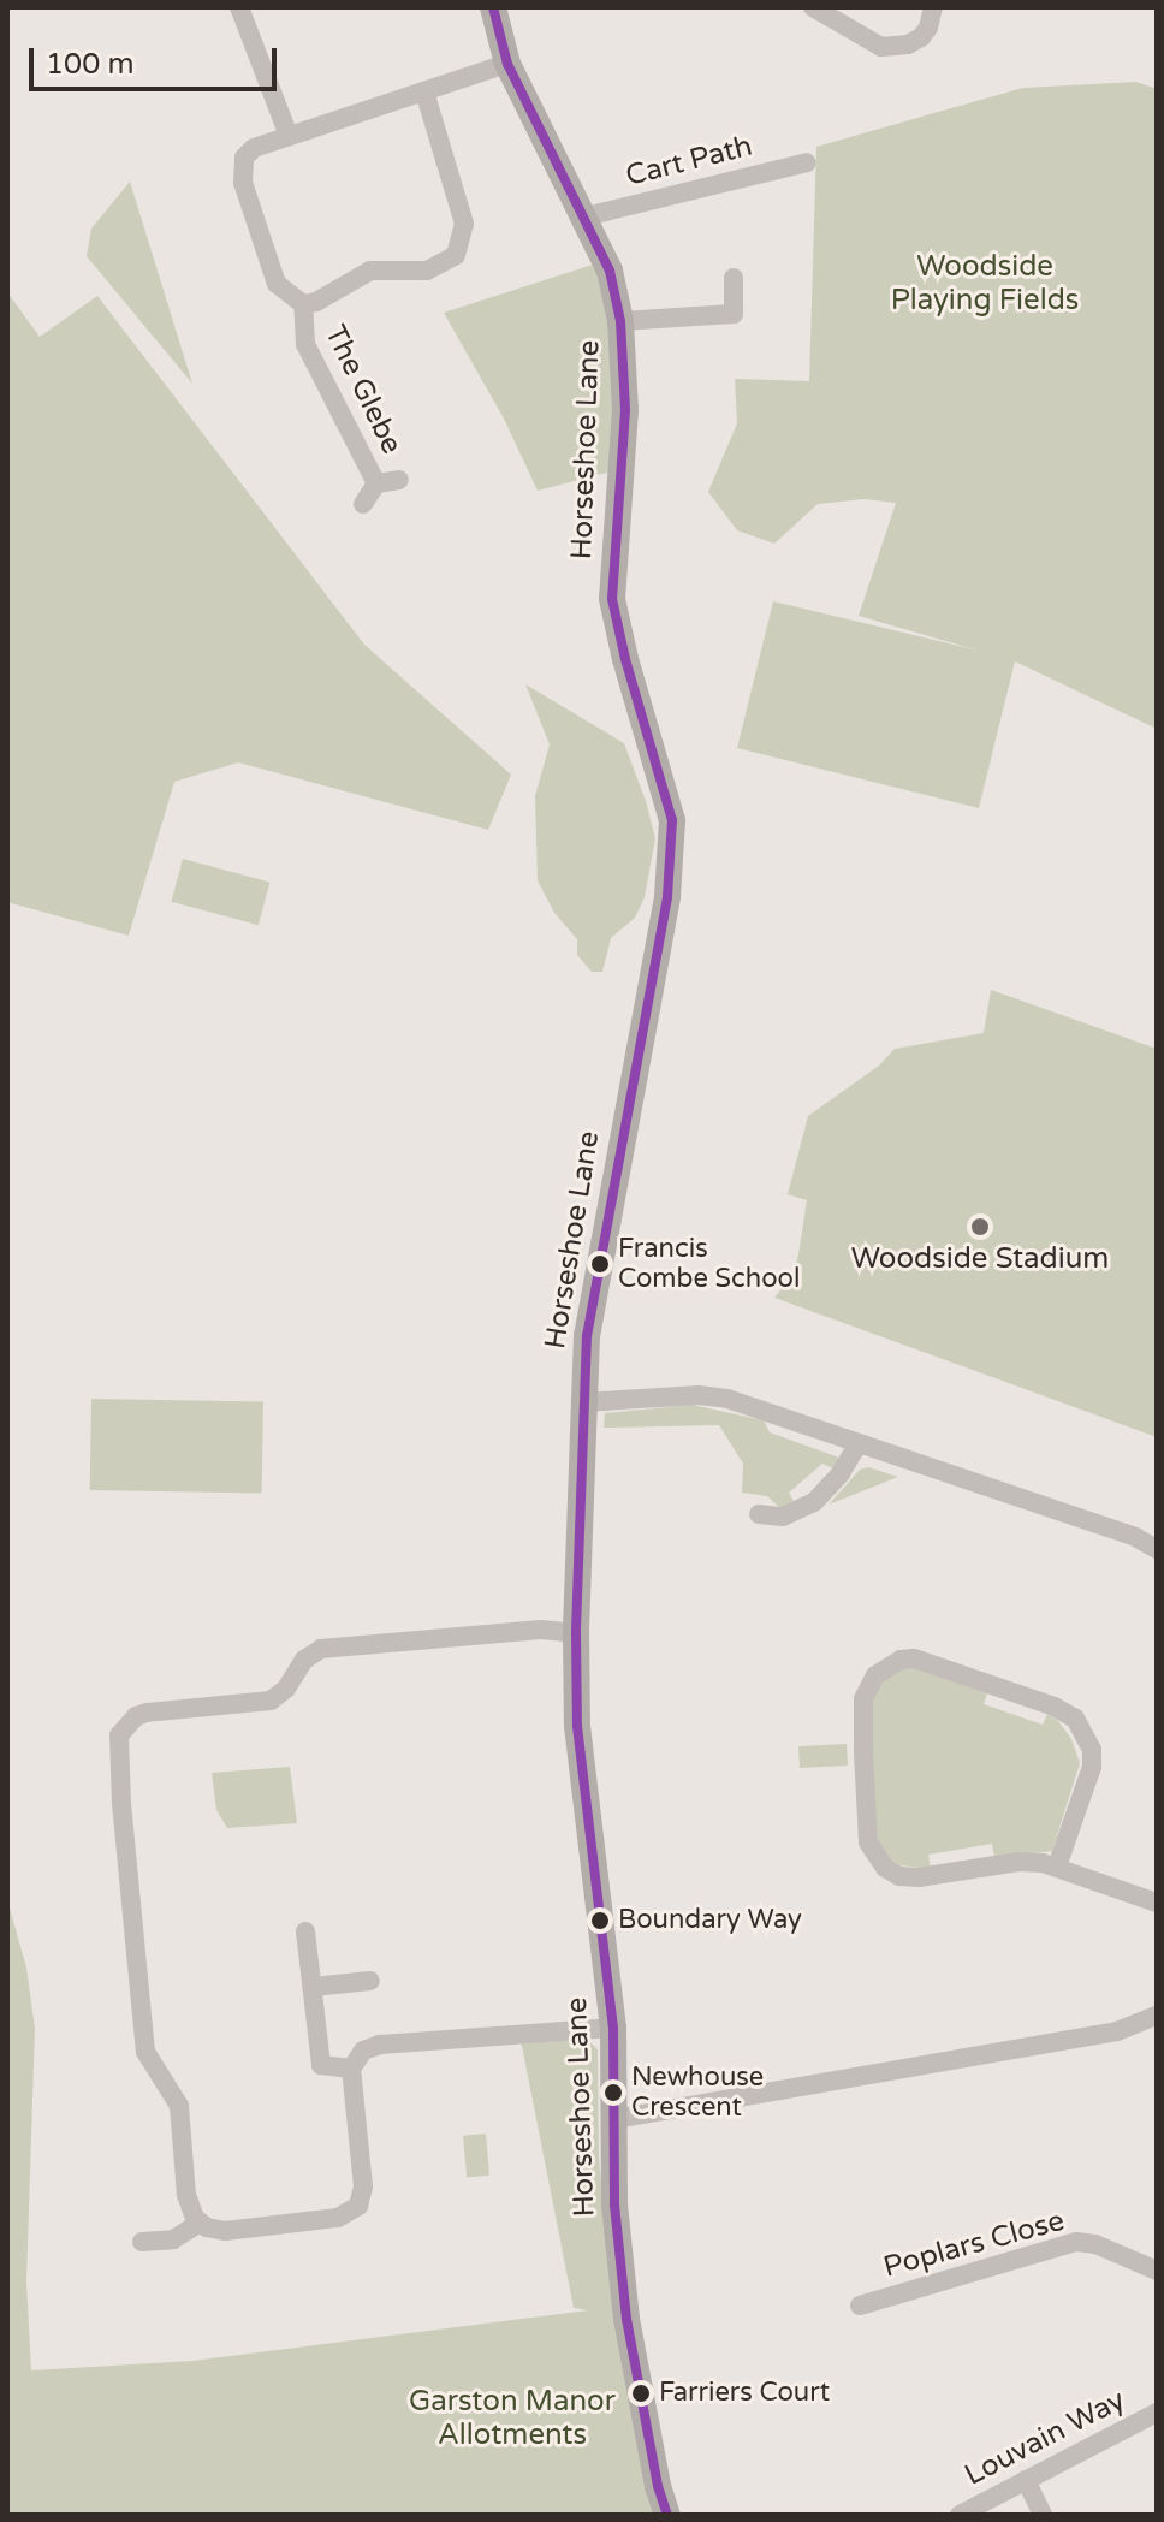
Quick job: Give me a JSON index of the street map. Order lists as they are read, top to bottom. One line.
{"streets":{"street":["Cart Path","The Glebe","Horseshoe Lane","Poplars Close","Louvain Way"]},"crossings":[["Cart Path","Horseshoe Lane"],["The Glebe","Horseshoe Lane"]],"parks":["Woodside Playing Fields","Garston Manor Allotments"],"places":["Woodside Stadium","Francis Combe School","Boundary Way","Newhouse Crescent","Farriers Court"],"scale_bar":"100 m"}
